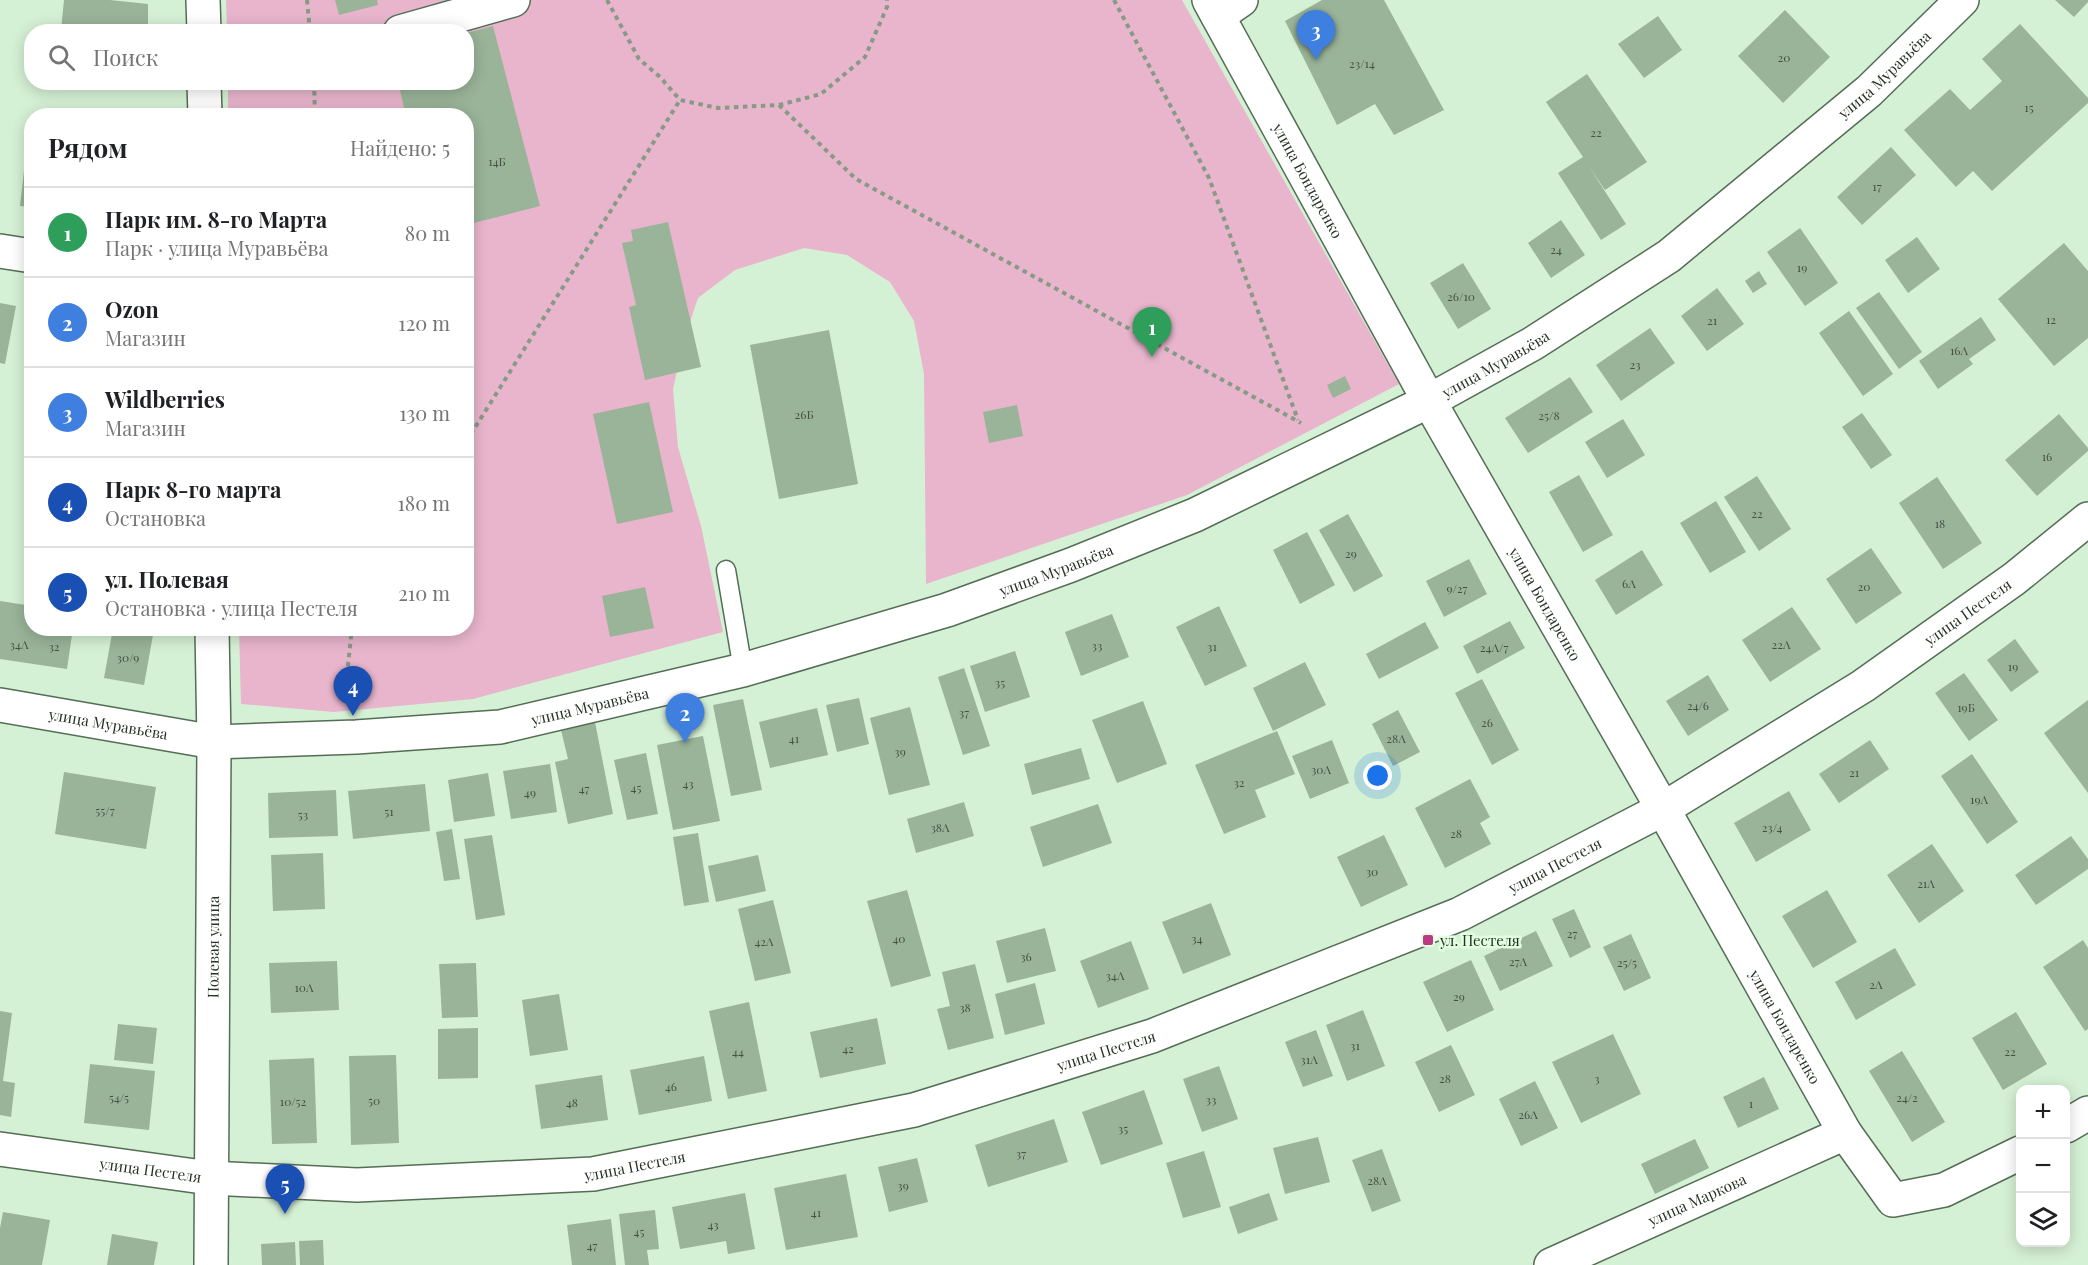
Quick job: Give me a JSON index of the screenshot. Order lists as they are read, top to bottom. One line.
{"streets":{"street":["улица Муравьёва","улица Бондаренко","улица Пестеля","Полевая улица","улица Маркова"]},"crossings":[["улица Муравьёва","улица Бондаренко"],["улица Муравьёва","Полевая улица"],["улица Бондаренко","улица Пестеля"],["улица Бондаренко","улица Маркова"],["улица Пестеля","Полевая улица"]],"places":{"transit":["ул. Пестеля"]},"house_numbers":["20","23/14","15","22","14Б","17","24","19","26/10","12","21","16А","23","26Б","25/8","16","22","18","29","6А","20","9/27","34А","22А","33","32","31","24А/7","30/9","19","35","24/6","19Б","37","26","41","28А","39","30А","21","32","43","45","47","49","19А","55/7","51","53","38А","23/4","28","30","21А","27","40","34","42А","36","27А","25/5","34А","2А","10А","29","38","31","42","44","22","31А","28","3","46","54/5","24/2","33","50","10/52","48","1","26А","35","37","28А","39","41","43","45","47"],"page":{"pins":["3","1","4","2","5"],"search":"Поиск","heading":["Рядом","Найдено: 5"],"list":[{"mark":"1","name":"Парк им. 8-го Марта","note":"Парк · улица Муравьёва","value":"80 m"},{"mark":"2","name":"Ozon","note":"Магазин","value":"120 m"},{"mark":"3","name":"Wildberries","note":"Магазин","value":"130 m"},{"mark":"4","name":"Парк 8-го марта","note":"Остановка","value":"180 m"},{"mark":"5","name":"ул. Полевая","note":"Остановка · улица Пестеля","value":"210 m"}],"map_buttons":["+","−"]}}
